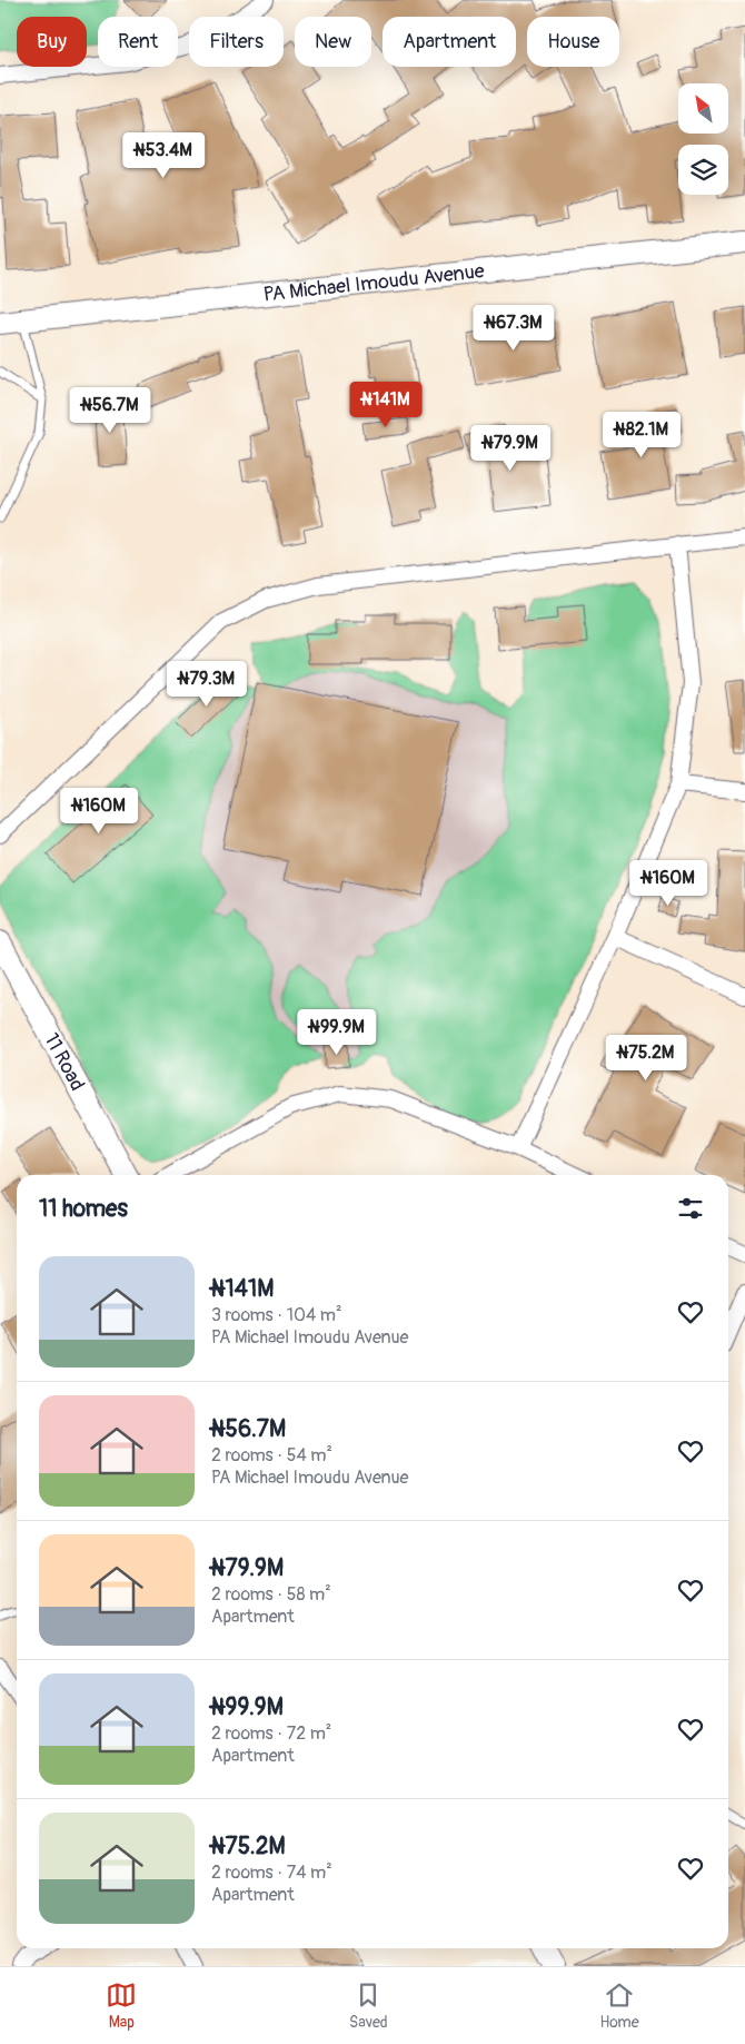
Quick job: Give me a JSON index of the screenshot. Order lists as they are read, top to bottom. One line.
{"streets":{"street":["PA Michael Imoudu Avenue","11 Road"]},"north":"top left","page":{"chip":["Buy","Rent","Filters","New","Apartment","House"],"price":["₦53.4M","₦67.3M","₦141M","₦56.7M","₦82.1M","₦79.9M","₦79.3M","₦160M","₦160M","₦99.9M","₦75.2M"],"heading":"11 homes","list":[{"name":"₦141M","note":"3 rooms · 104 m² · PA Michael Imoudu Avenue"},{"name":"₦56.7M","note":"2 rooms · 54 m² · PA Michael Imoudu Avenue"},{"name":"₦79.9M","note":"2 rooms · 58 m² · Apartment"},{"name":"₦99.9M","note":"2 rooms · 72 m² · Apartment"},{"name":"₦75.2M","note":"2 rooms · 74 m² · Apartment"}],"tabs":["Map","Saved","Home"]}}
